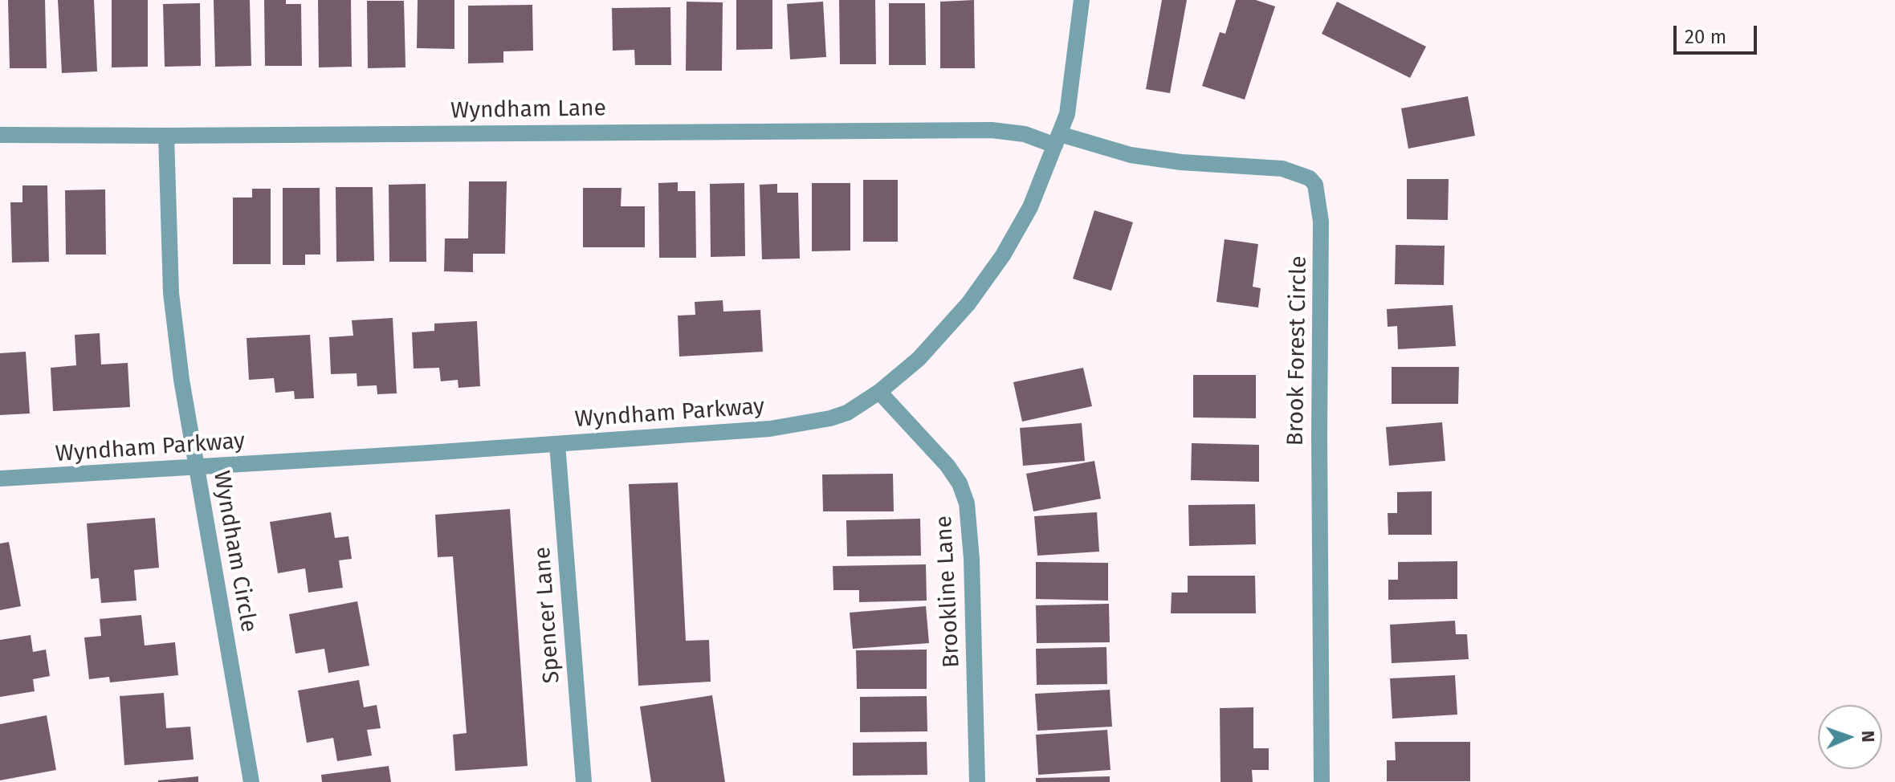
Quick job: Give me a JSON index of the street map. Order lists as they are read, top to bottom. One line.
{"streets":{"street":["Wyndham Lane","Brook Forest Circle","Wyndham Parkway","Wyndham Circle","Brookline Lane","Spencer Lane"]},"crossings":[["Wyndham Lane","Brook Forest Circle"],["Wyndham Lane","Wyndham Parkway"],["Wyndham Lane","Wyndham Circle"],["Brook Forest Circle","Wyndham Parkway"],["Wyndham Parkway","Wyndham Circle"],["Wyndham Parkway","Brookline Lane"],["Wyndham Parkway","Spencer Lane"]],"scale_bar":"20 m","north":"right"}
